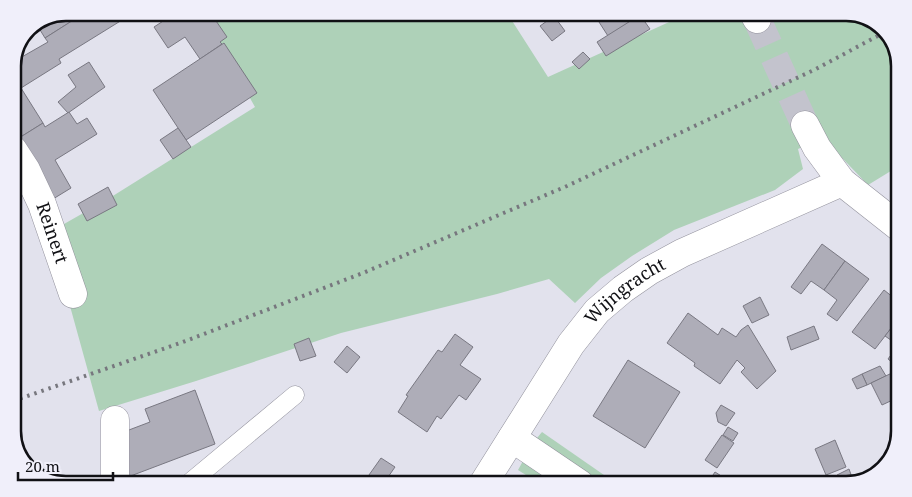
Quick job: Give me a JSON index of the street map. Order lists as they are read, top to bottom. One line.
{"streets":{"street":["Reinert","Wijngracht"]},"scale_bar":"20 m"}
